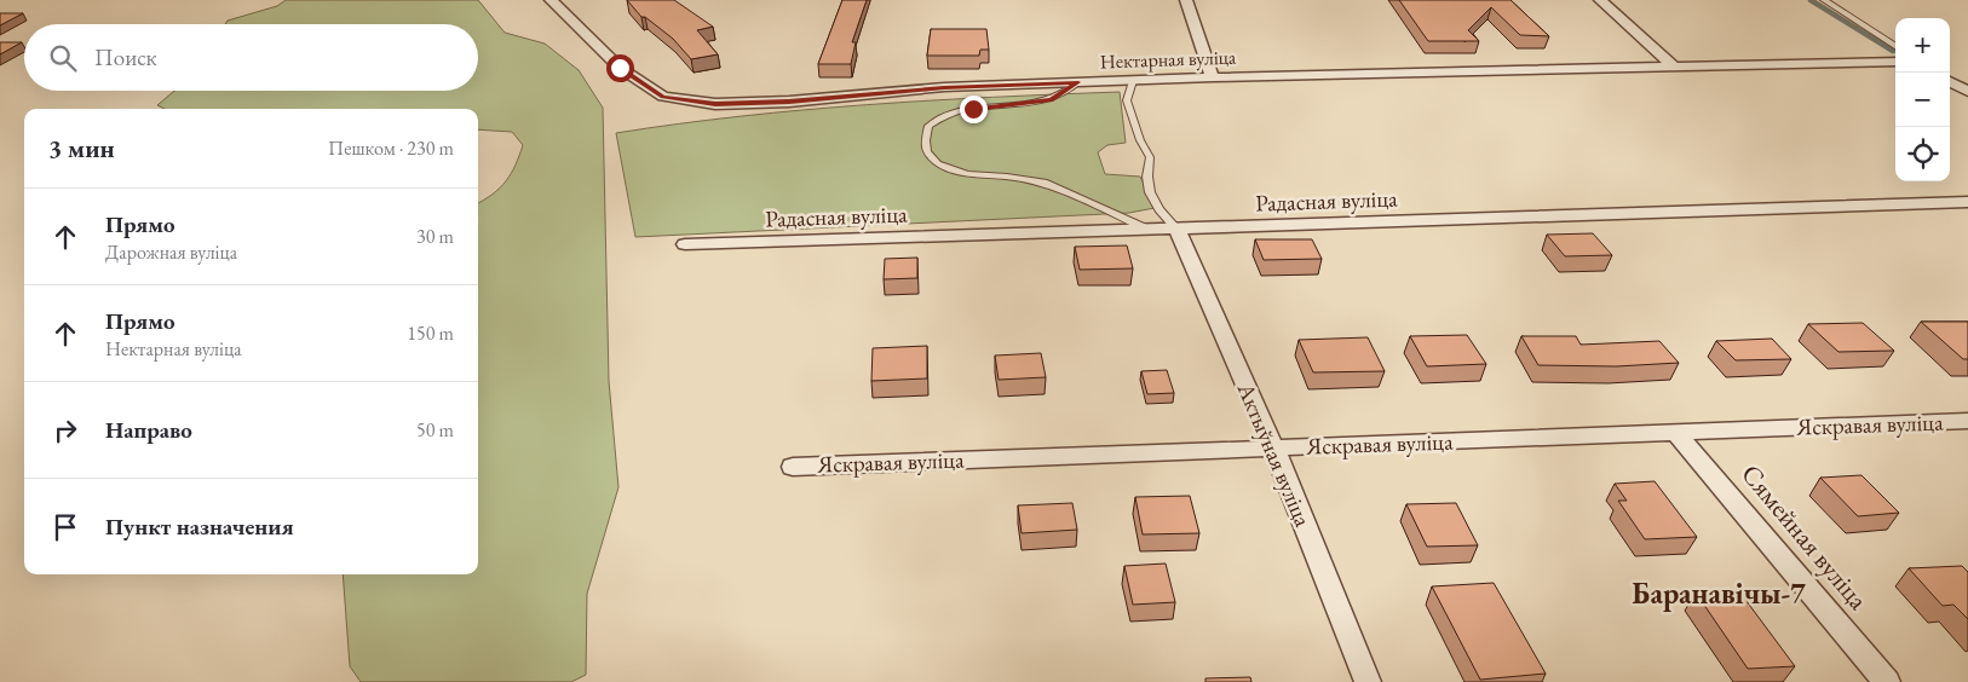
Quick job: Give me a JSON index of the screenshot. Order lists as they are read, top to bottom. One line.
{"streets":{"street":["Нектарная вуліца","Радасная вуліца","Яскравая вуліца","Актыўная вуліца","Сямейная вуліца"]},"crossings":[["Радасная вуліца","Актыўная вуліца"],["Яскравая вуліца","Актыўная вуліца"],["Яскравая вуліца","Сямейная вуліца"]],"districts":["Баранавічы-7"],"page":{"map_buttons":["+","−"],"search":"Поиск","heading":["3 мин","Пешком · 230 m"],"list":[["Прямо","Дарожная вуліца","30 m"],["Прямо","Нектарная вуліца","150 m"],["Направо","50 m"],"Пункт назначения"]}}
